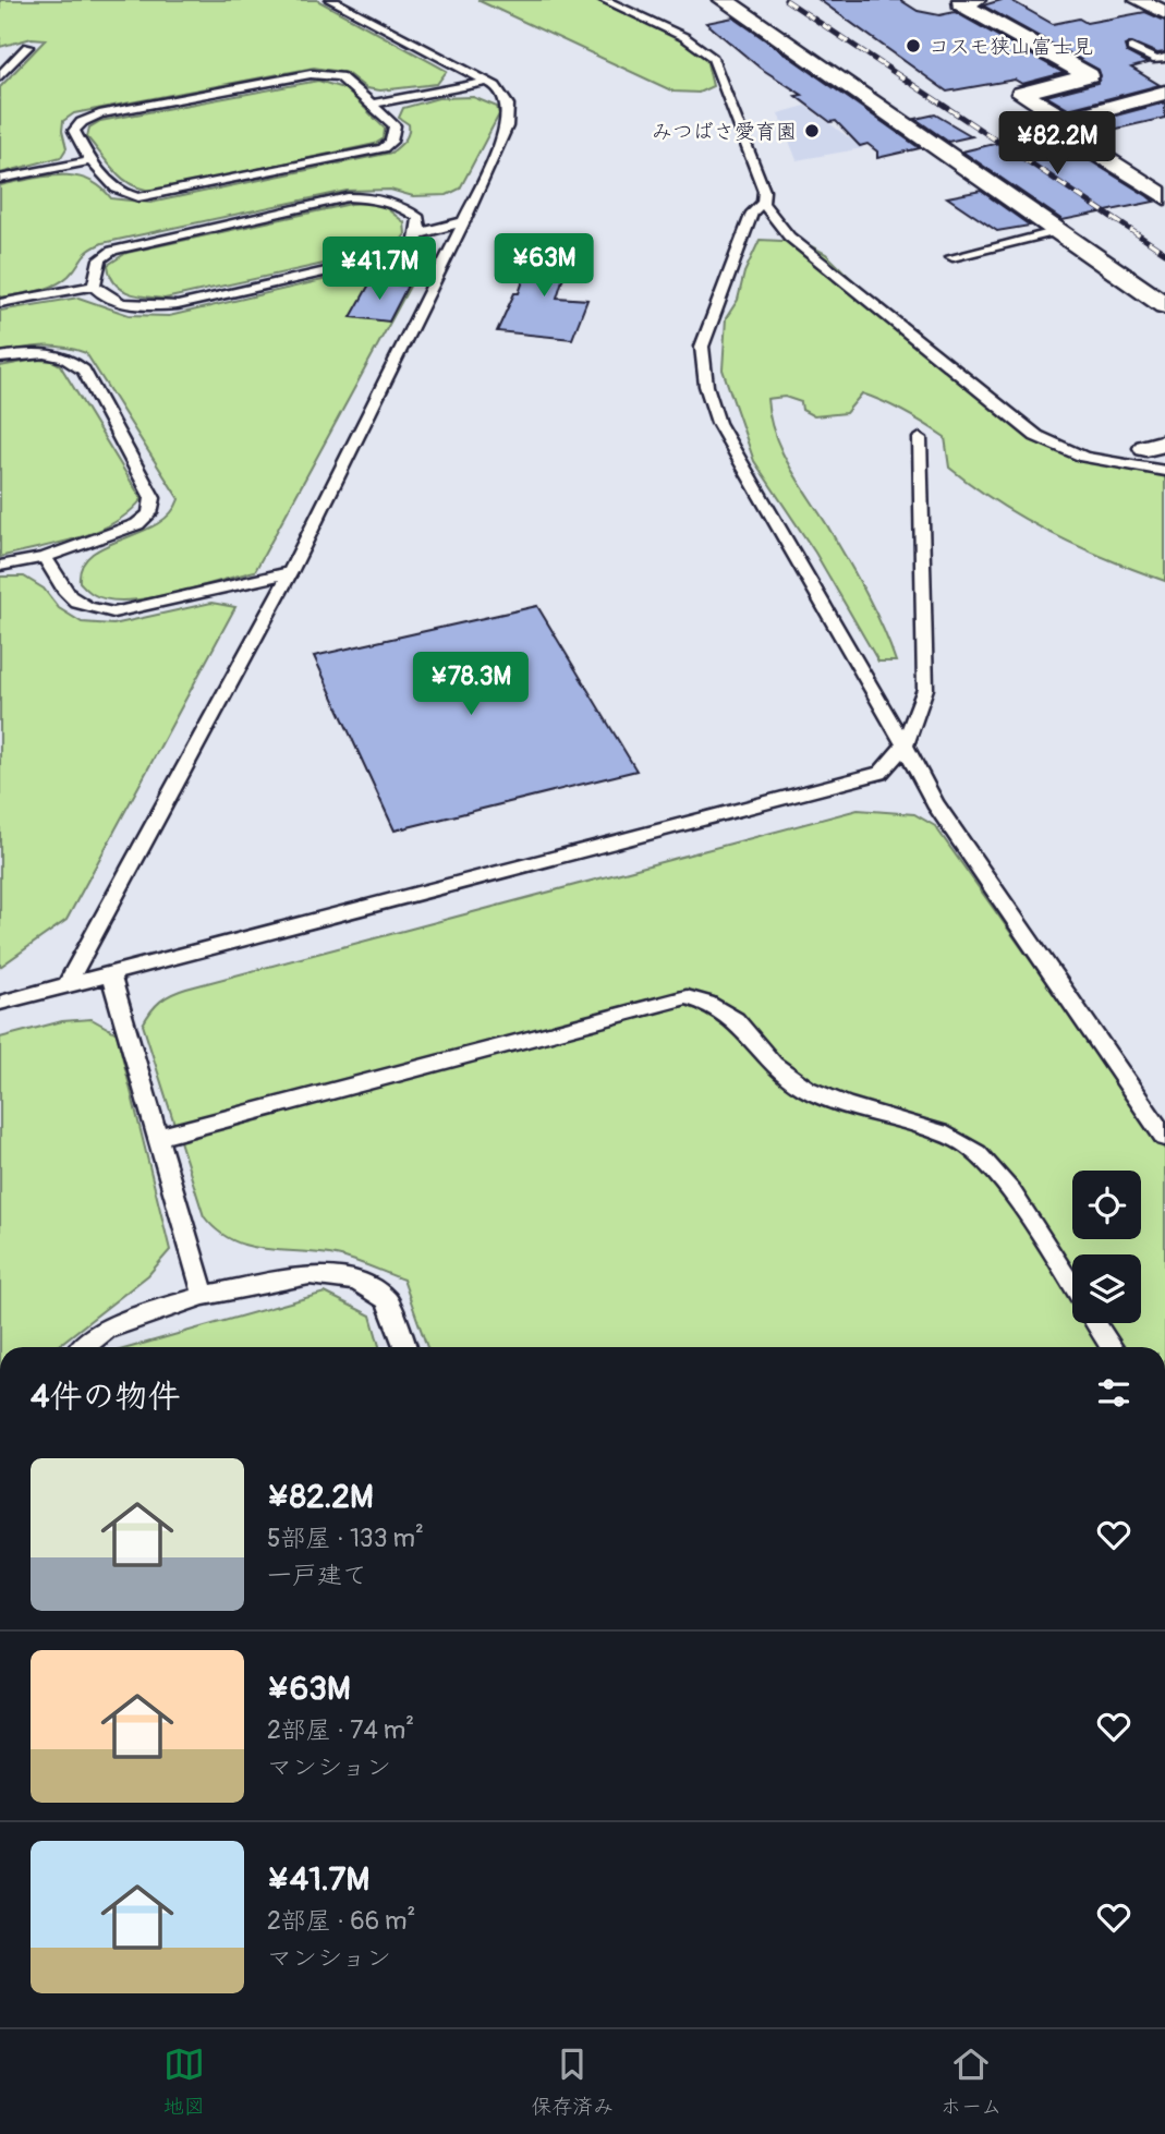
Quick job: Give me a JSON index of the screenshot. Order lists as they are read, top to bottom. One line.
{"places":["コスモ狭山富士見","みつばさ愛育園"],"page":{"price":["¥82.2M","¥63M","¥41.7M","¥78.3M"],"heading":"4件の物件","list":[{"name":"¥82.2M","note":"5部屋 · 133 m² · 一戸建て"},{"name":"¥63M","note":"2部屋 · 74 m² · マンション"},{"name":"¥41.7M","note":"2部屋 · 66 m² · マンション"}],"tabs":["地図","保存済み","ホーム"]}}
